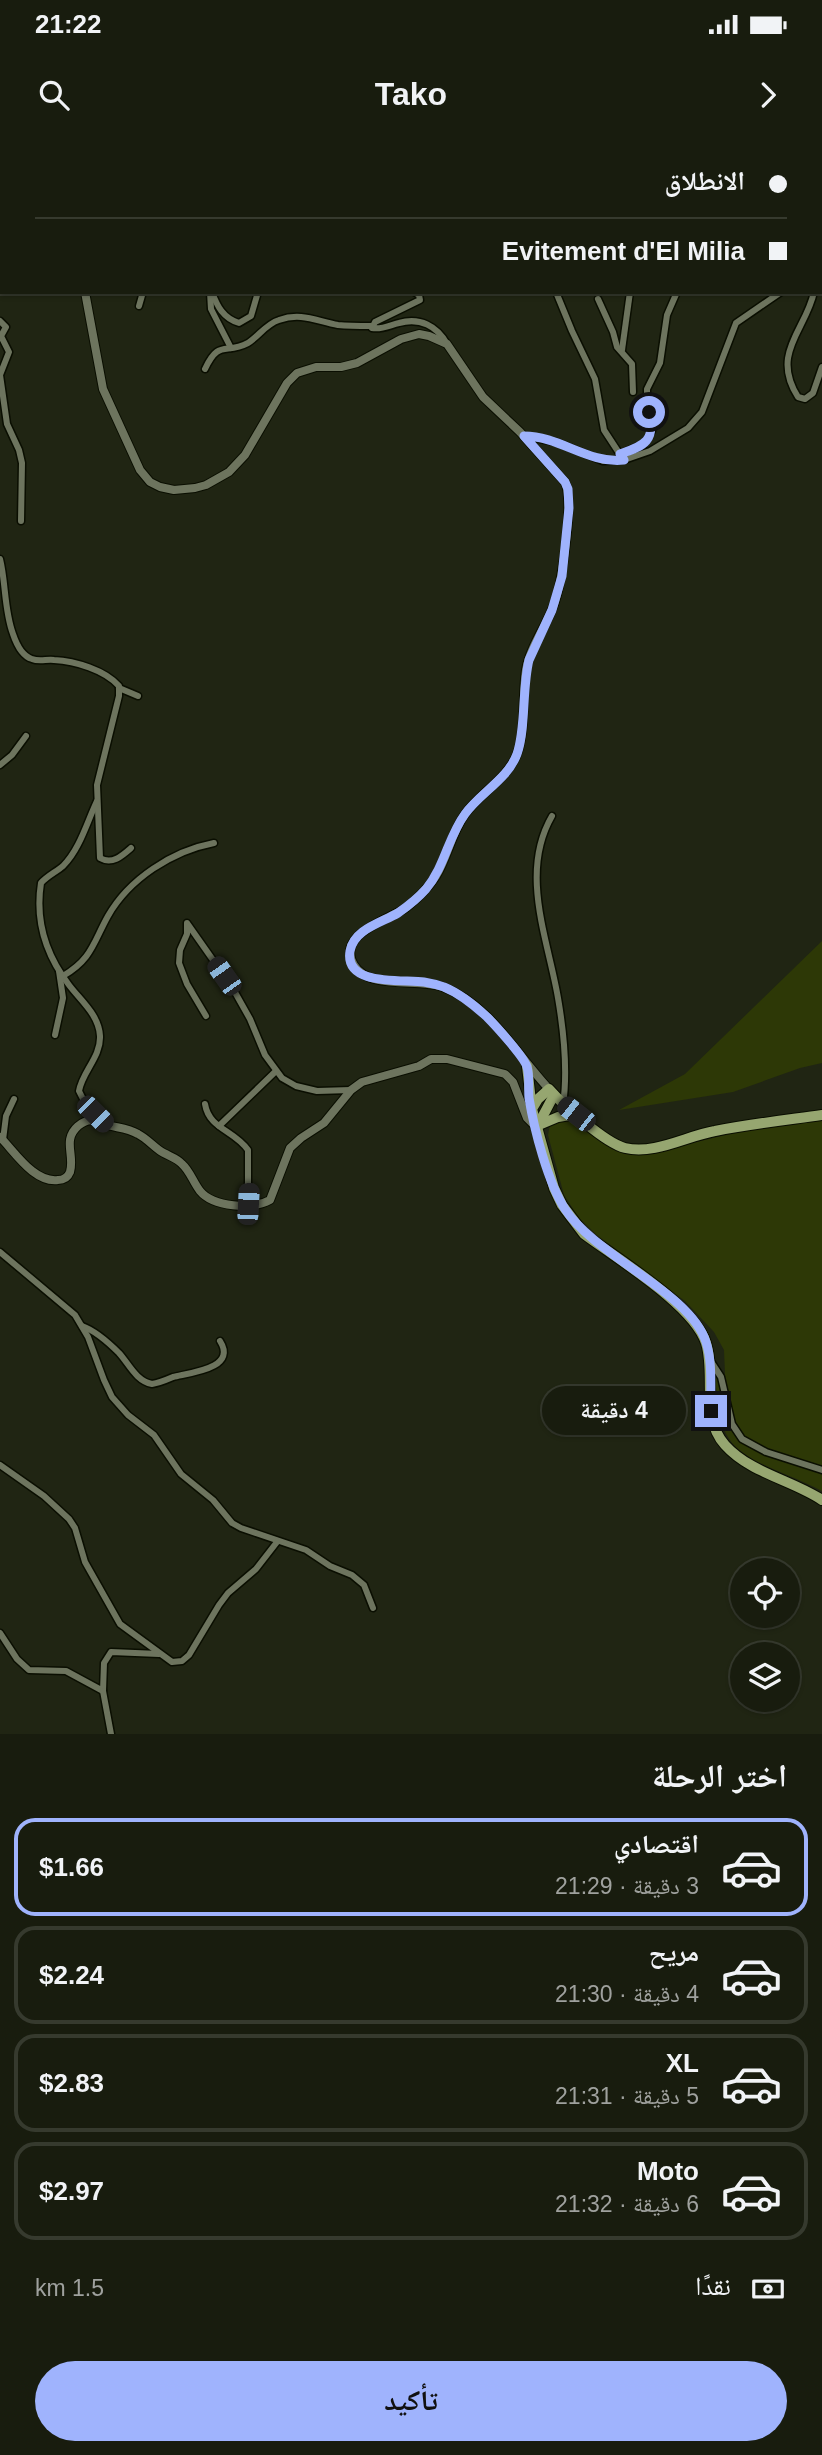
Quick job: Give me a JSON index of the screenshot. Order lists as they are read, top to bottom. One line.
{"page":{"status":"21:22","header":"Tako","banner":["الانطلاق","Evitement d'El Milia"],"bubble":"4 دقيقة","heading":"اختر الرحلة","list":[{"name":"اقتصادي","note":"3 دقيقة · 21:29","value":"$1.66"},{"name":"مريح","note":"4 دقيقة · 21:30","value":"$2.24"},{"name":"XL","note":"5 دقيقة · 21:31","value":"$2.83"},{"name":"Moto","note":"6 دقيقة · 21:32","value":"$2.97"}],"pay":["نقدًا","1.5 km"],"buttons":"تأكيد"}}
